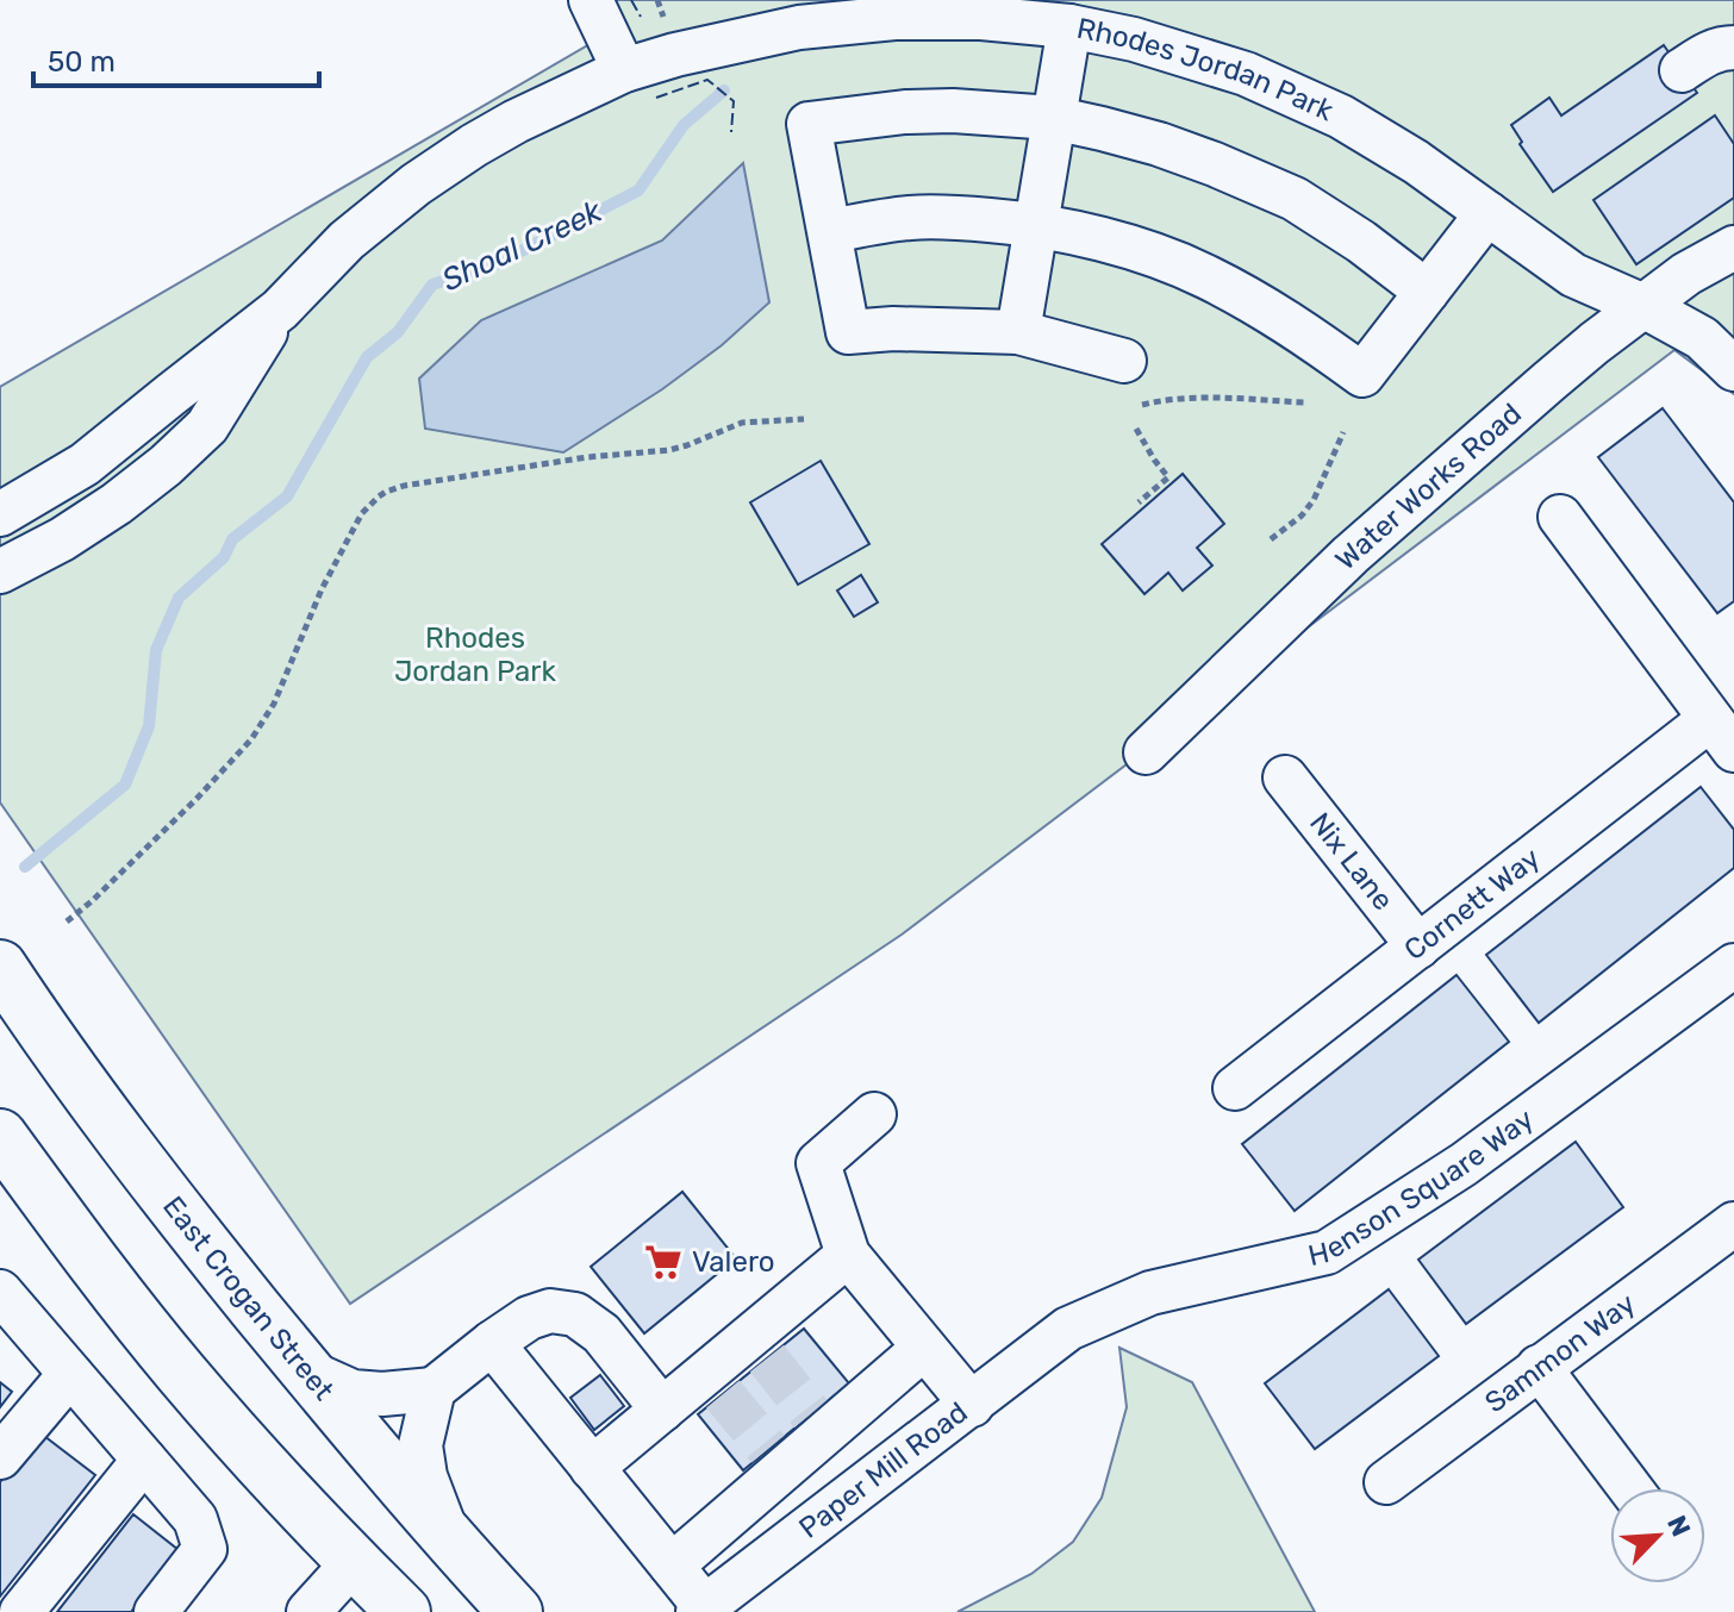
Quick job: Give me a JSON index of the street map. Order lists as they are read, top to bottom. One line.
{"streets":{"main road":["East Crogan Street"],"street":["Rhodes Jordan Park","Water Works Road","Nix Lane","Cornett Way","Henson Square Way","Sammon Way","Paper Mill Road"]},"crossings":[["Rhodes Jordan Park","Water Works Road"],["Nix Lane","Cornett Way"],["Henson Square Way","Paper Mill Road"]],"water":["Shoal Creek"],"parks":["Rhodes Jordan Park"],"places":{"supermarket":["Valero"]},"scale_bar":"50 m","north":"top right"}
